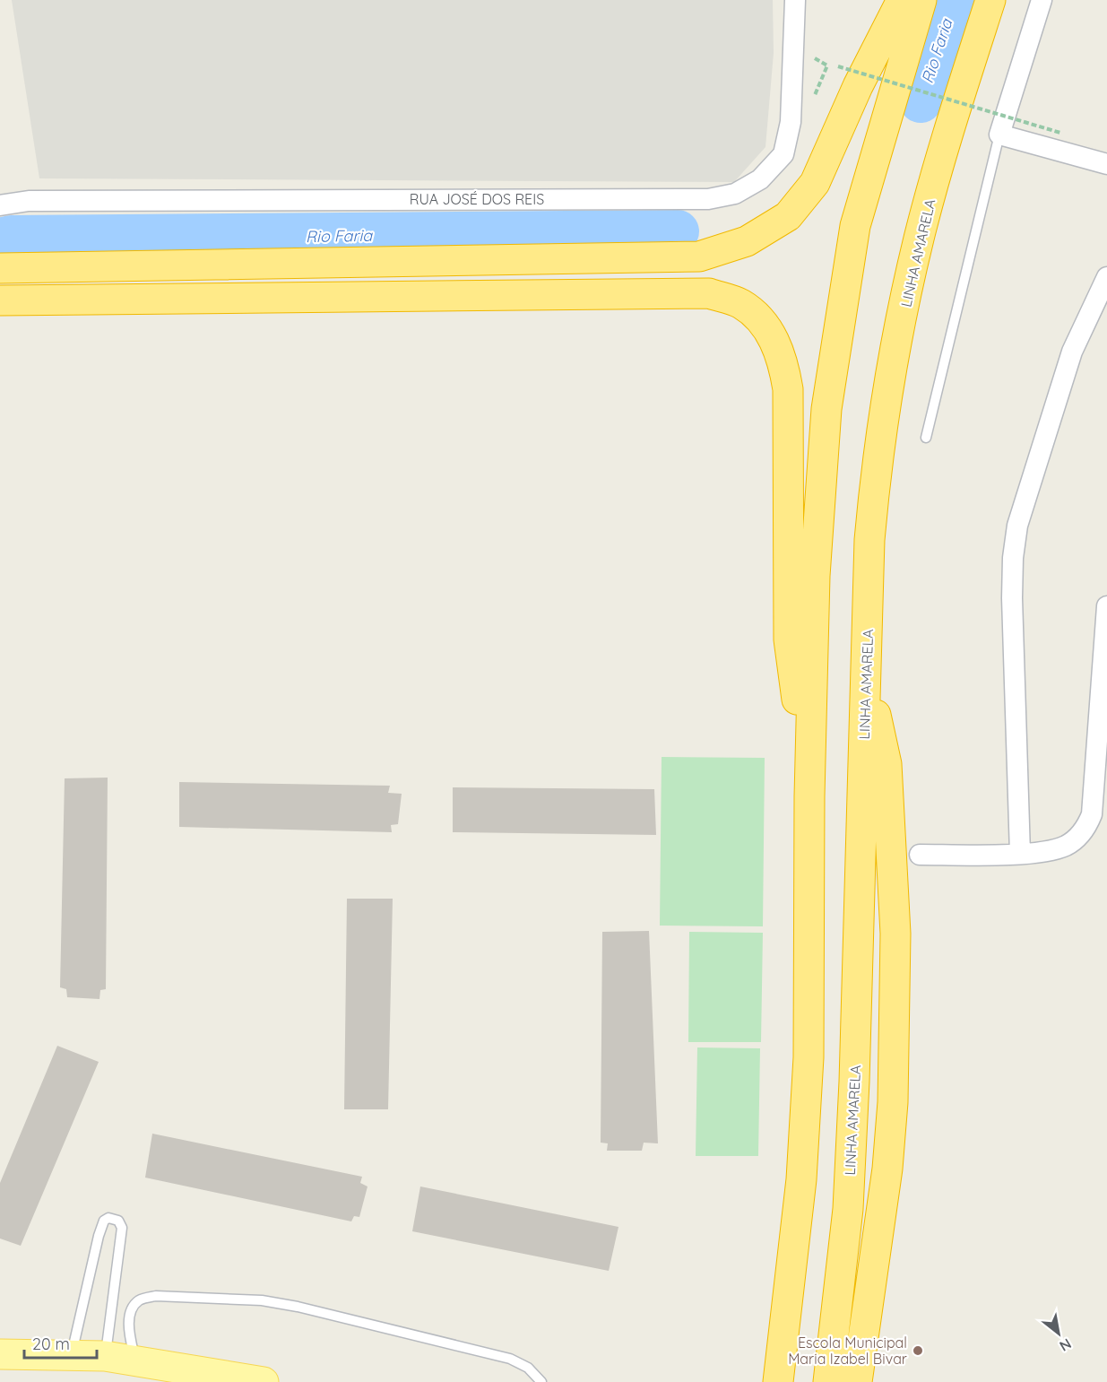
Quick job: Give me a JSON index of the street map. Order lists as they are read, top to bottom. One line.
{"streets":{"highway":["LINHA AMARELA"],"street":["RUA JOSÉ DOS REIS"]},"water":["Rio Faria"],"places":["Escola Municipal Maria Izabel Bivar"],"scale_bar":"20 m","north":"bottom right"}
